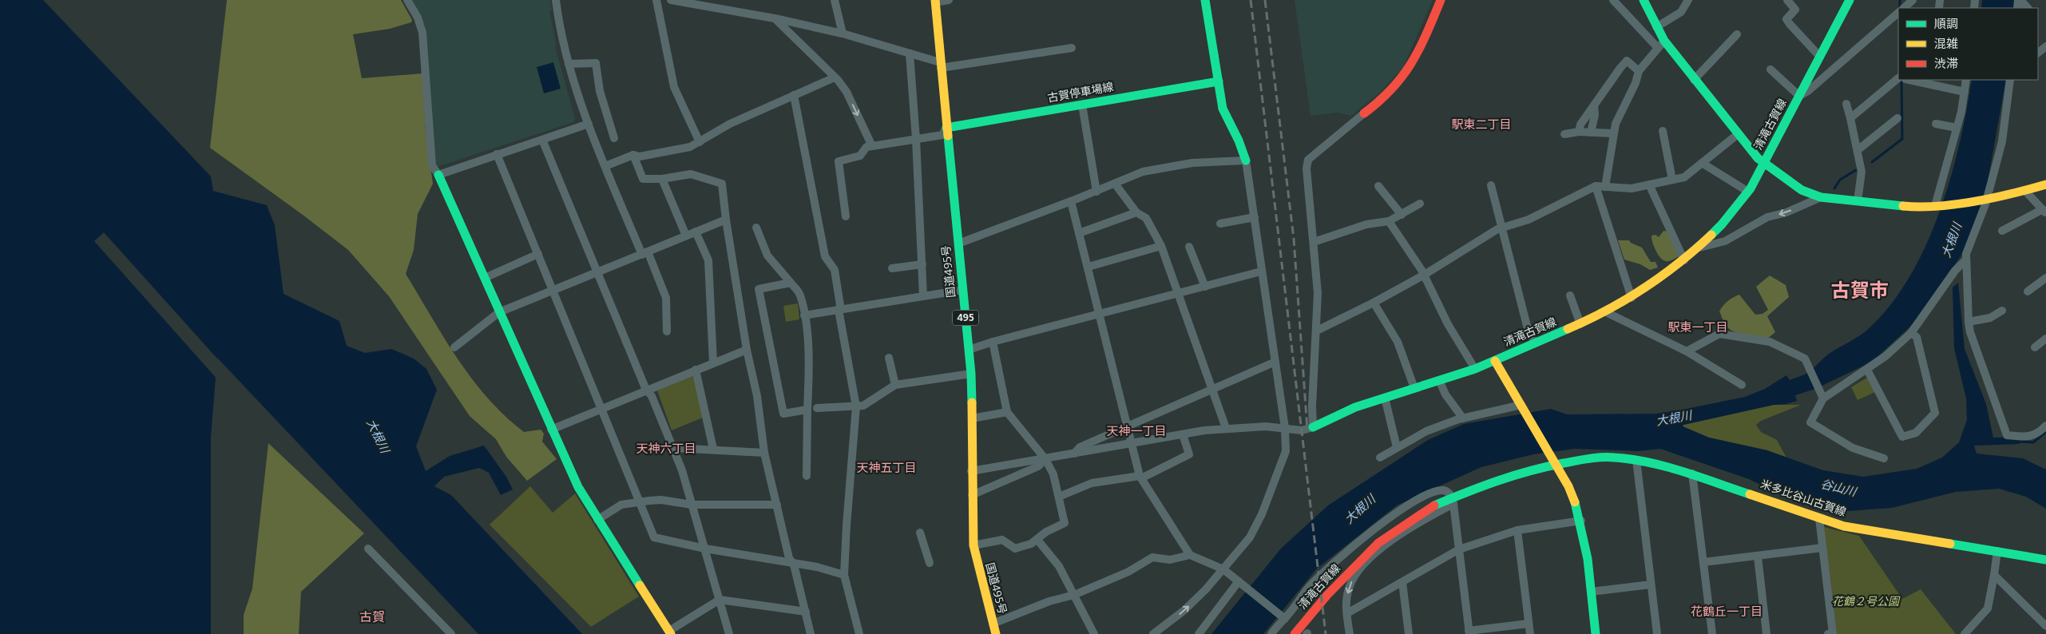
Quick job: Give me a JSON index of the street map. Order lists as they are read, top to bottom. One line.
{"streets":{"main road":["古賀停車場線","清滝古賀線","国道495号","495","米多比谷山古賀線"]},"crossings":[["古賀停車場線","国道495号"],["清滝古賀線","米多比谷山古賀線"]],"districts":["駅東二丁目","古賀市","駅東一丁目","天神一丁目","天神六丁目","天神五丁目","花鶴丘一丁目","古賀"],"water":["大根川","谷山川"],"parks":["花鶴２号公園"],"legend":["順調","混雑","渋滞"]}
